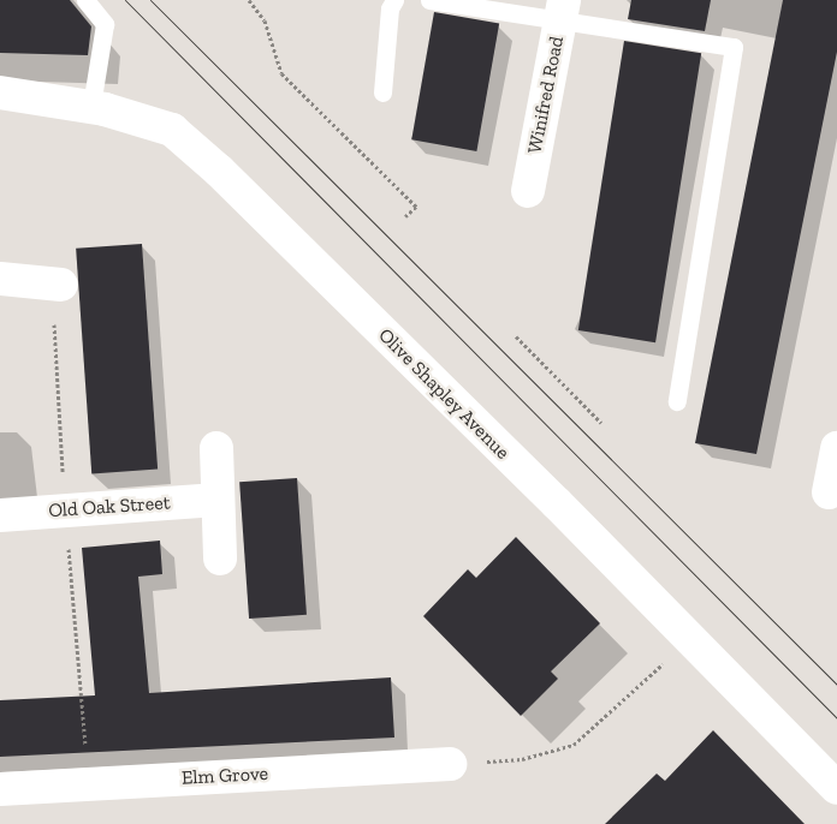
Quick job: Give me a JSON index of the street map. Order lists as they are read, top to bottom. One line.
{"streets":{"street":["Winifred Road","Olive Shapley Avenue","Old Oak Street","Elm Grove"]}}
